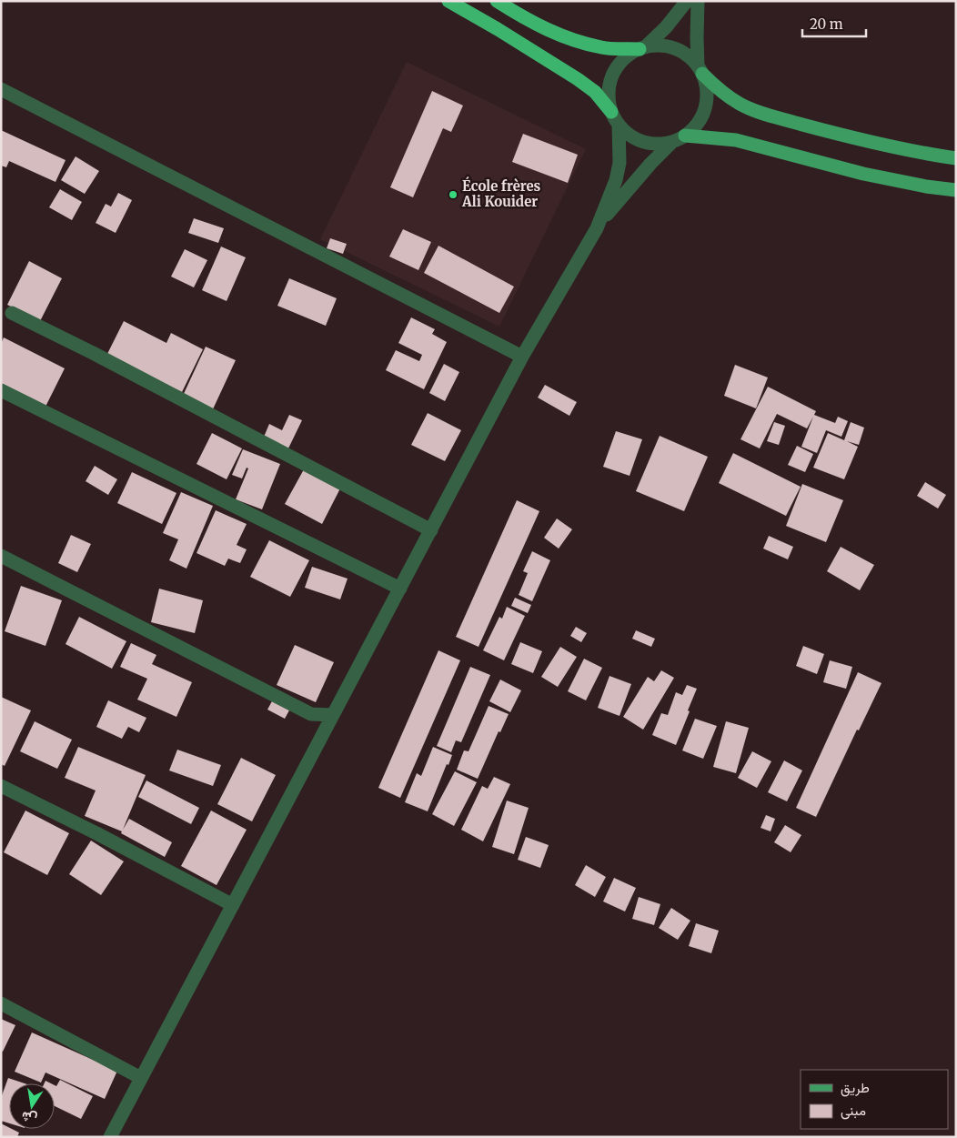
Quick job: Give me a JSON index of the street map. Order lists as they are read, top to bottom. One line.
{"places":["École frères Ali Kouider"],"legend":["طريق","مبنى"],"scale_bar":"20 m","north":"bottom"}
